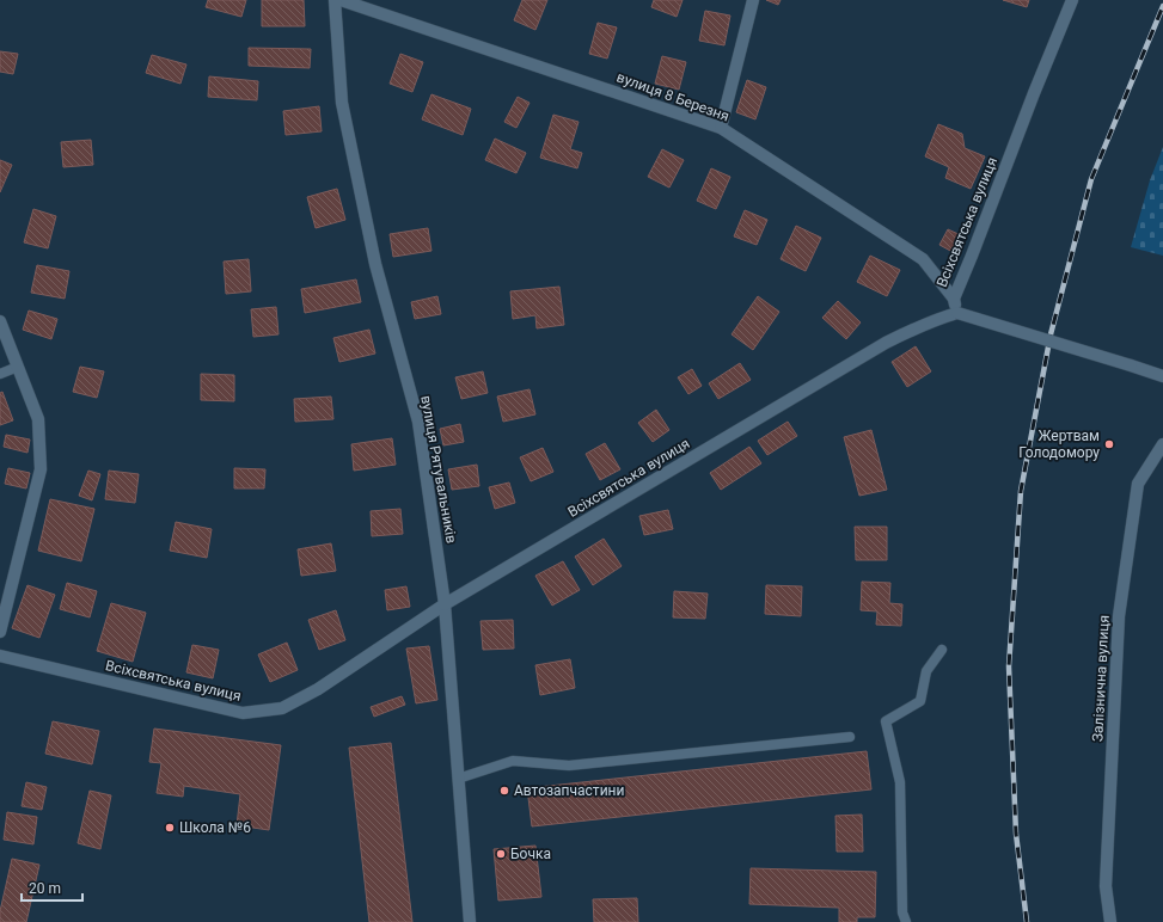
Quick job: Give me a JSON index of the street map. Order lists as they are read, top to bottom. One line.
{"streets":{"street":["вулиця 8 Березня","Всіхсвятська вулиця","вулиця Рятувальників","Залізнична вулиця"]},"crossings":[["вулиця 8 Березня","Всіхсвятська вулиця"],["Всіхсвятська вулиця","вулиця Рятувальників"]],"places":["Жертвам Голодомору","Автозапчастини","Школа №6","Бочка"],"scale_bar":"20 m"}
